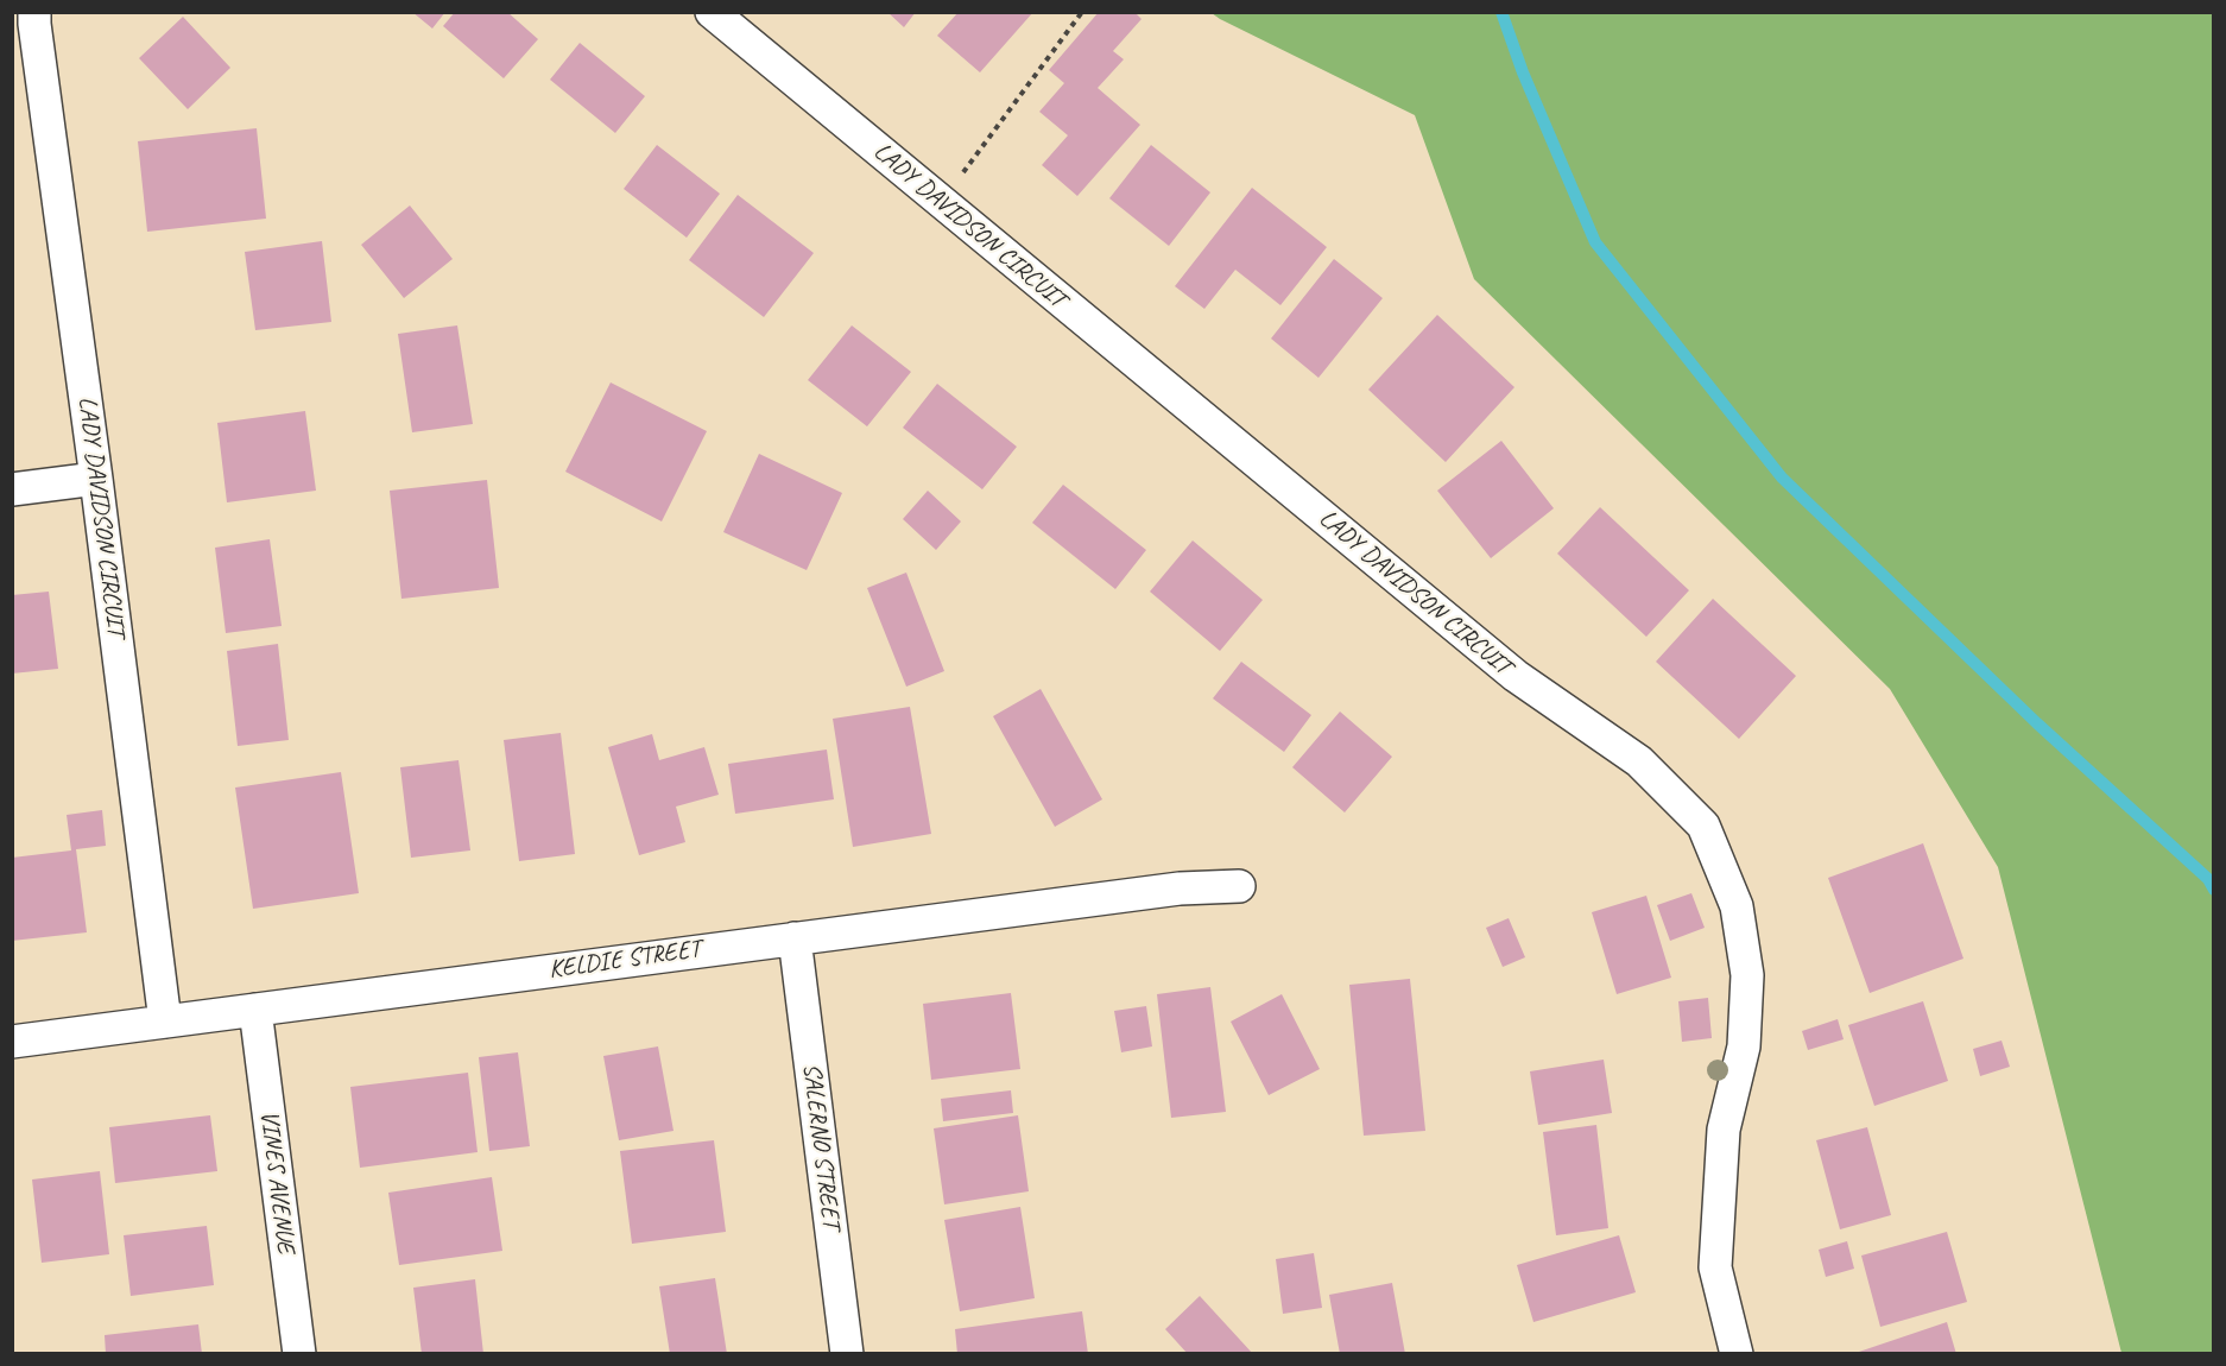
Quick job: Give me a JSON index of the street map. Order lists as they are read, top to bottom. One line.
{"streets":{"street":["LADY DAVIDSON CIRCUIT","KELDIE STREET","SALERNO STREET","VINES AVENUE"]},"crossings":[["LADY DAVIDSON CIRCUIT","KELDIE STREET"],["KELDIE STREET","SALERNO STREET"],["KELDIE STREET","VINES AVENUE"]]}
